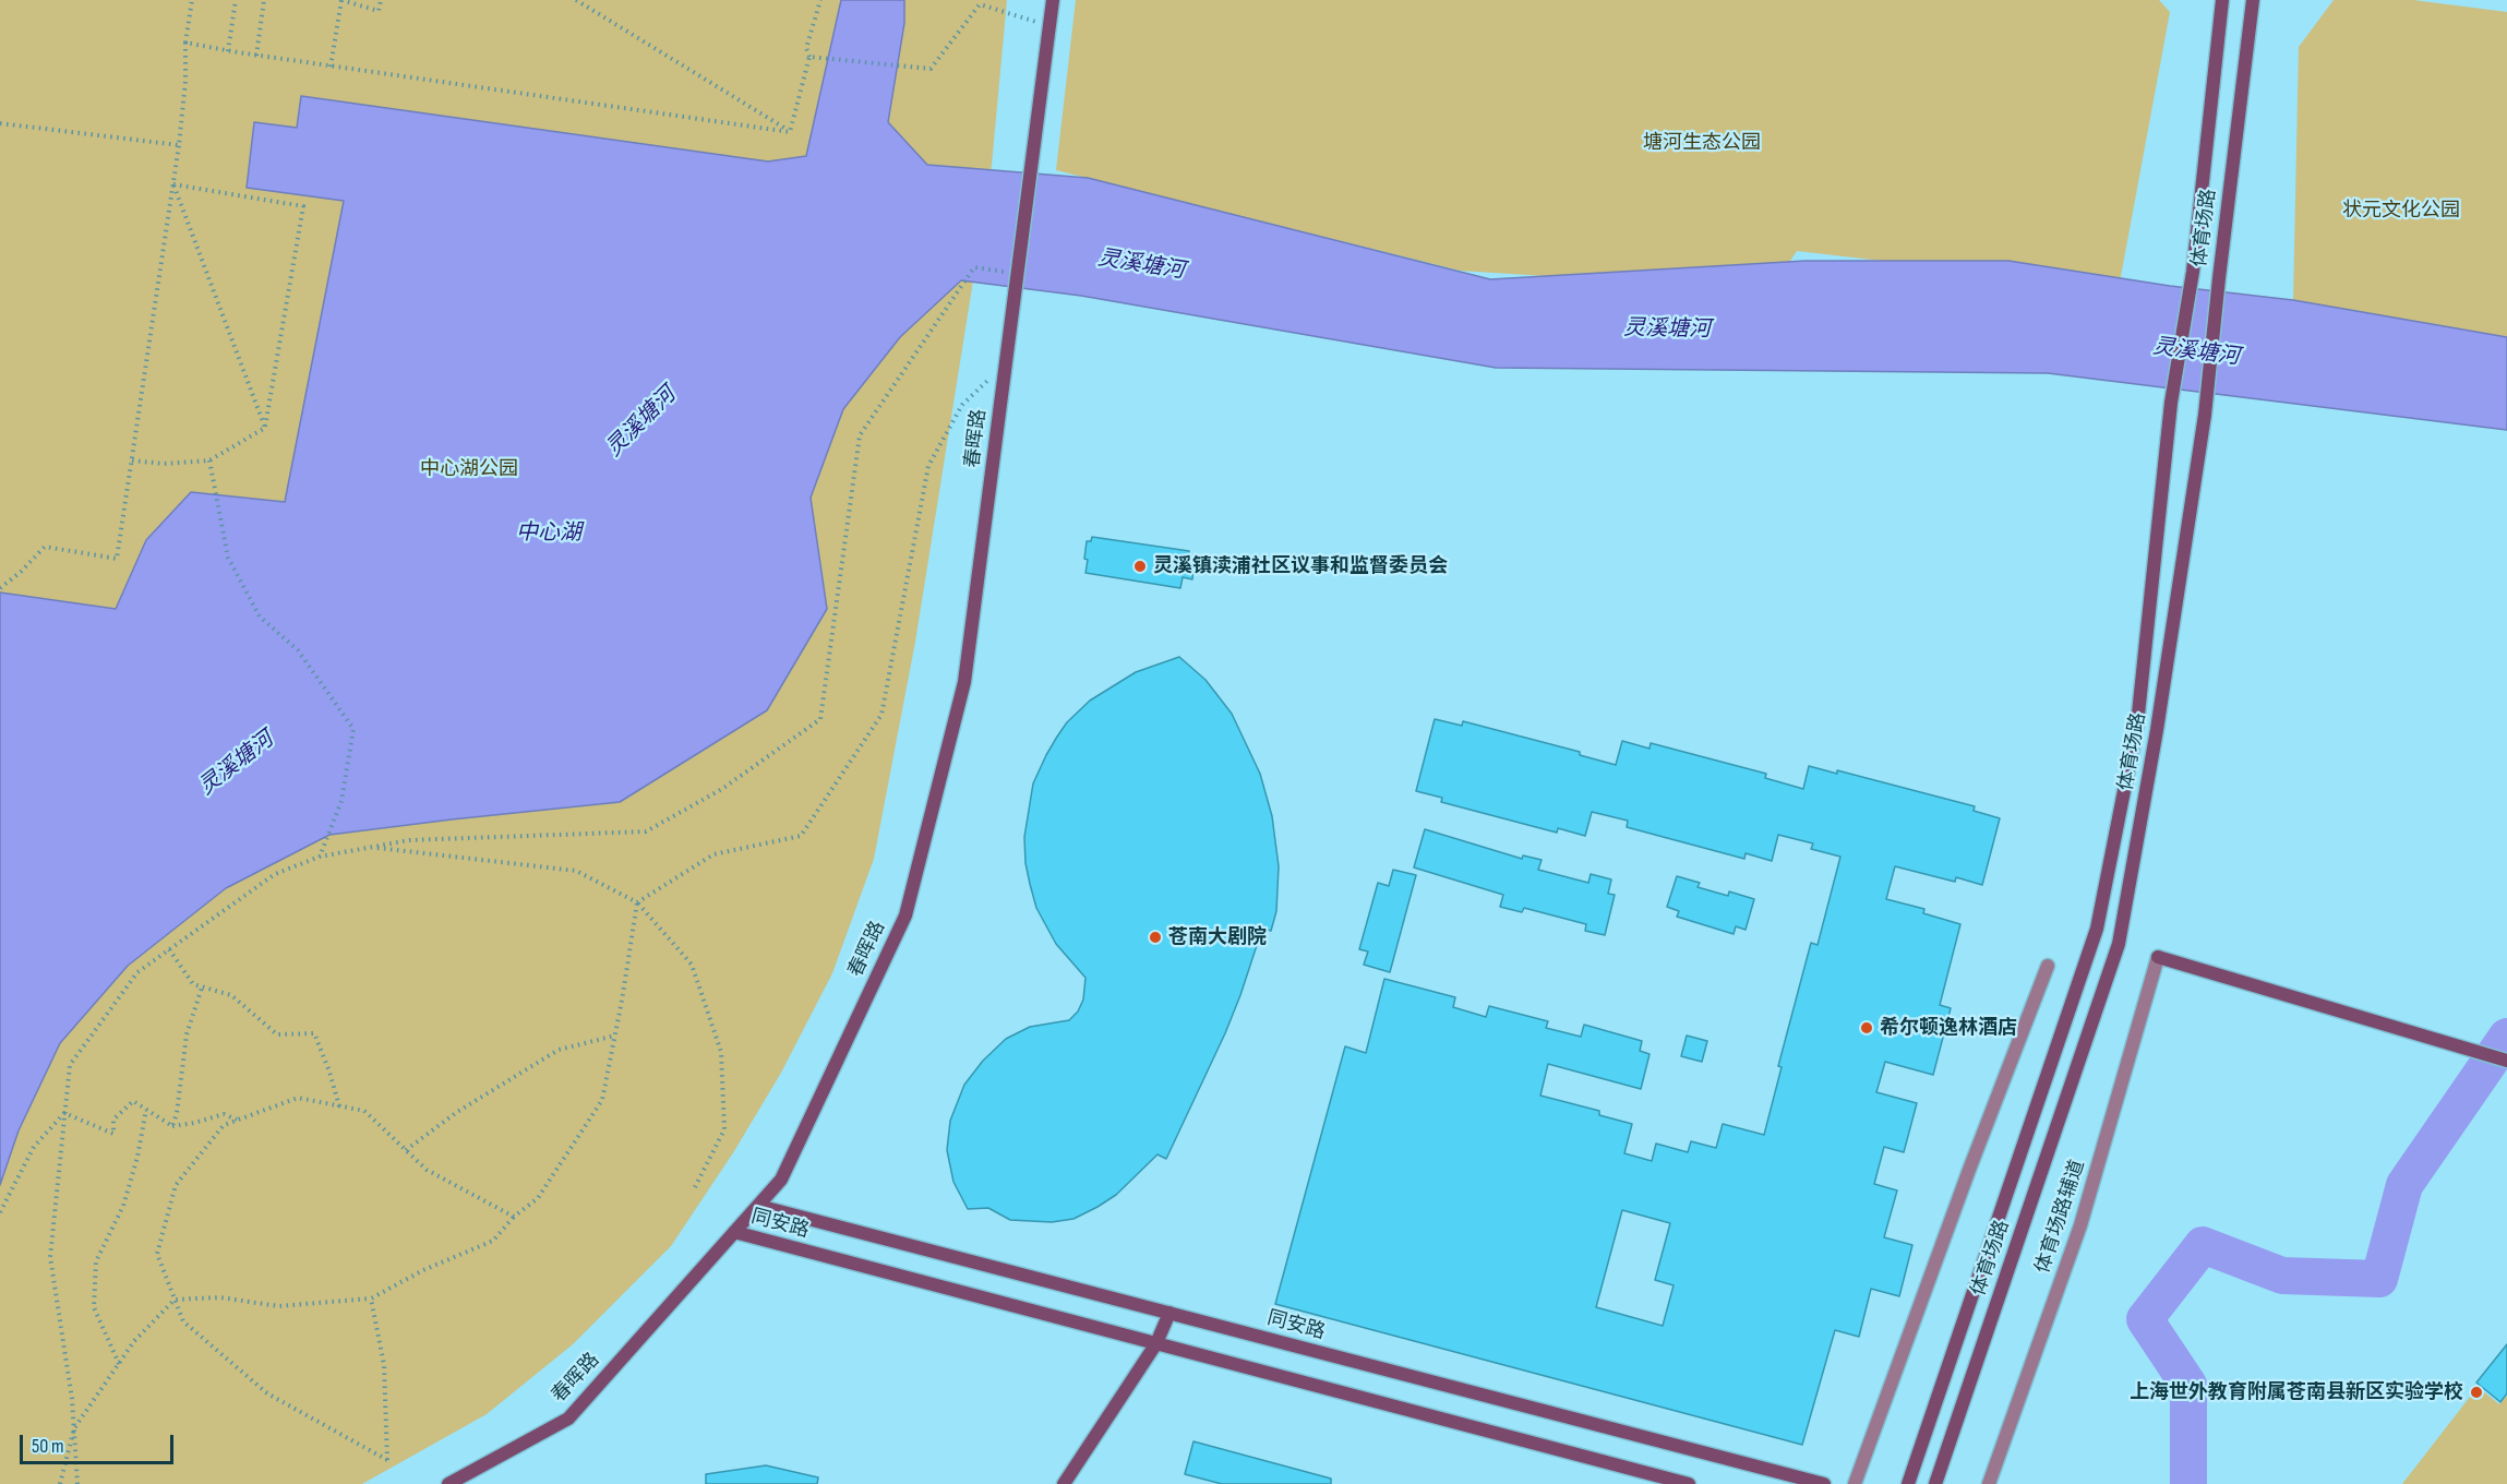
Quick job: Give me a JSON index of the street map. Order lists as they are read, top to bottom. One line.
{"streets":{"street":["体育场路","春晖路","体育场路辅道","同安路"]},"crossings":[["春晖路","同安路"]],"water":["灵溪塘河","中心湖"],"parks":["塘河生态公园","状元文化公园","中心湖公园"],"places":["灵溪镇渎浦社区议事和监督委员会","苍南大剧院","希尔顿逸林酒店","上海世外教育附属苍南县新区实验学校"],"scale_bar":"50 m"}
